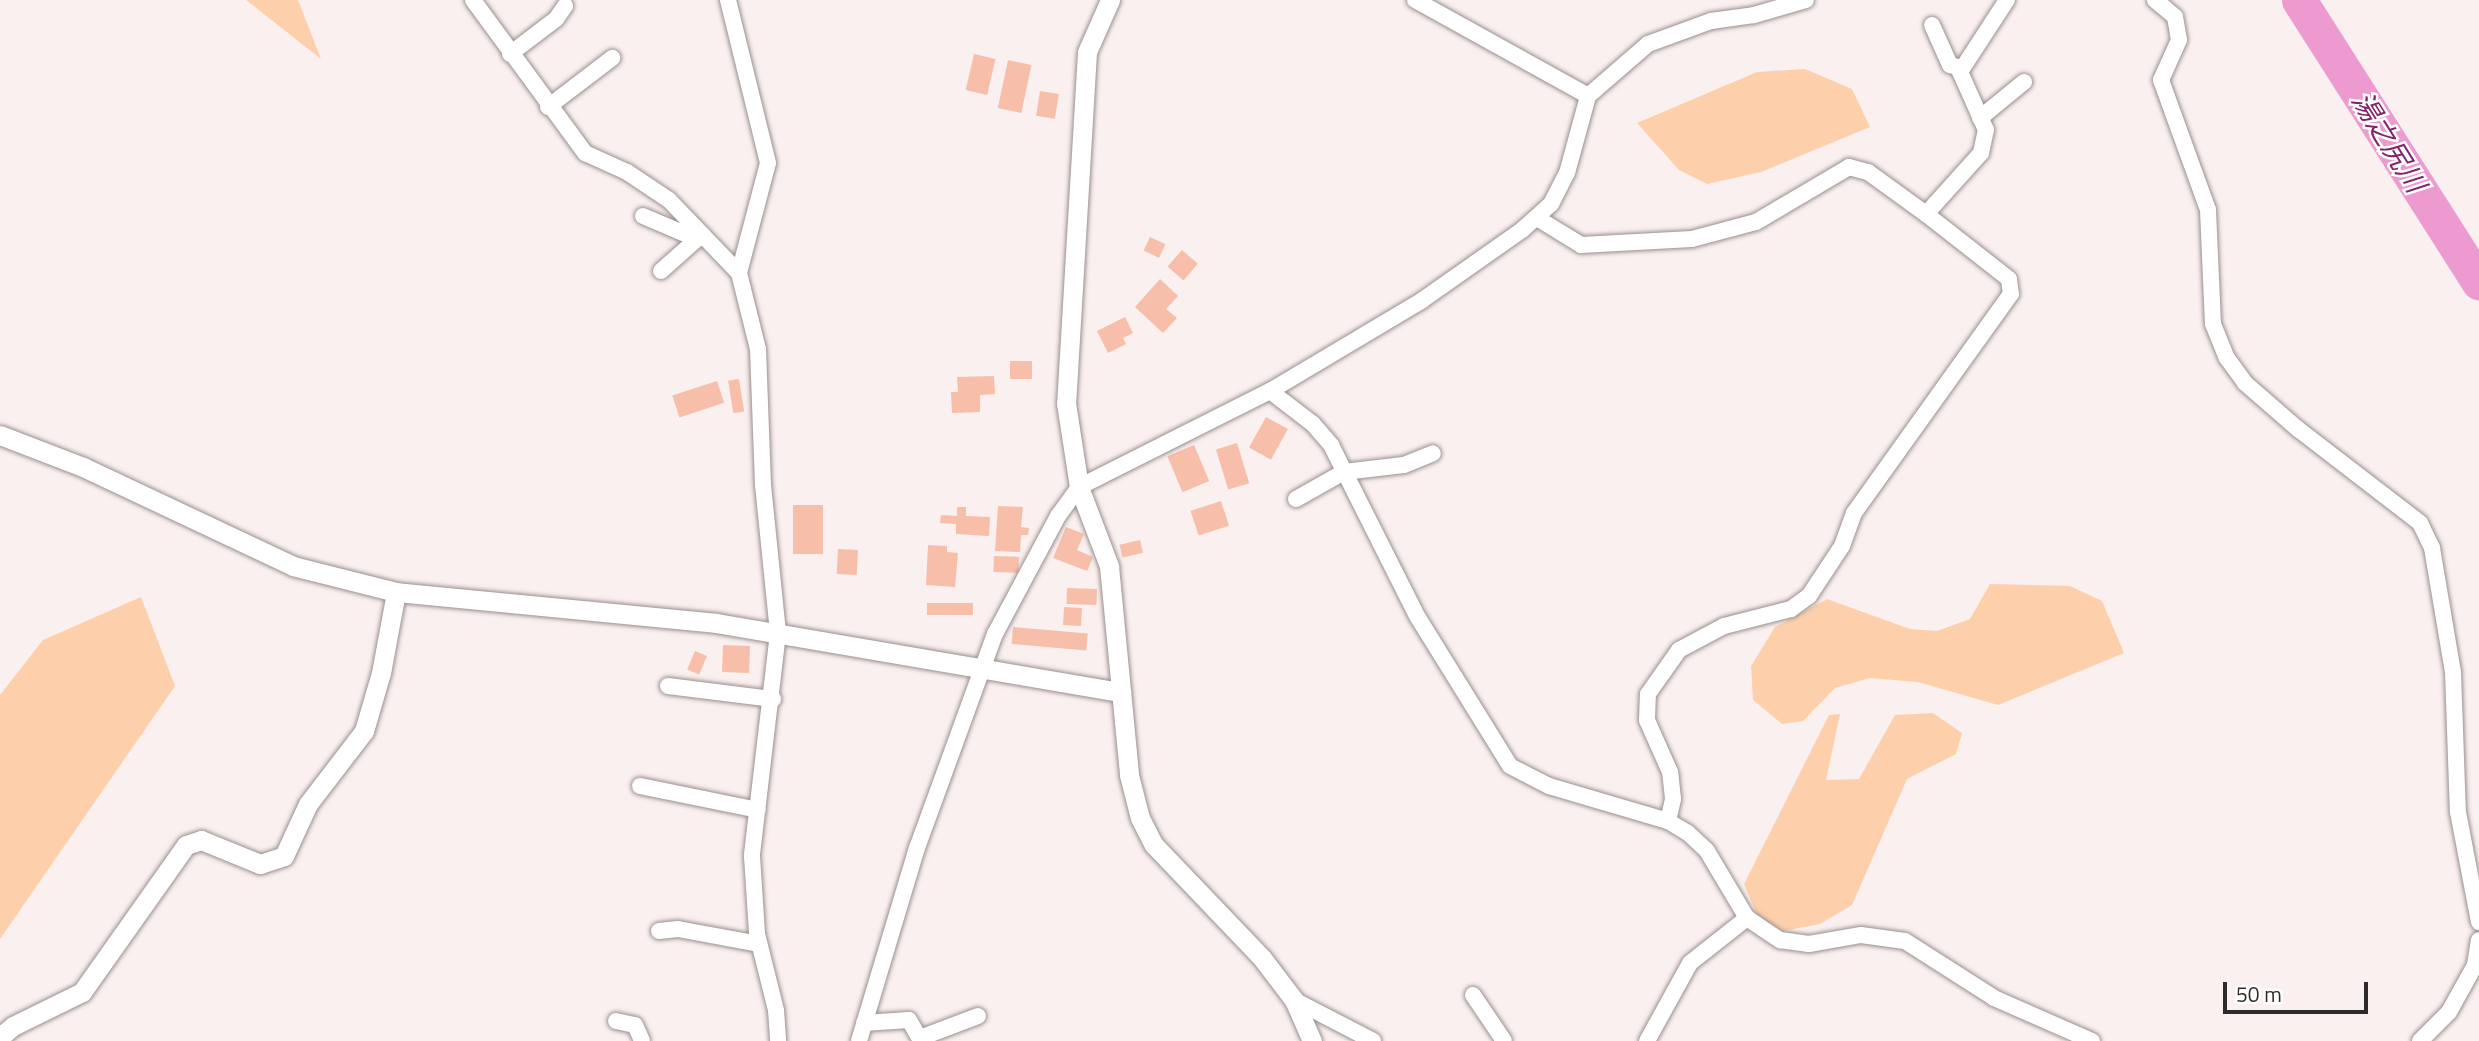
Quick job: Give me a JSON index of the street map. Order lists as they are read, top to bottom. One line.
{"water":["湯之尻川"],"scale_bar":"50 m"}
